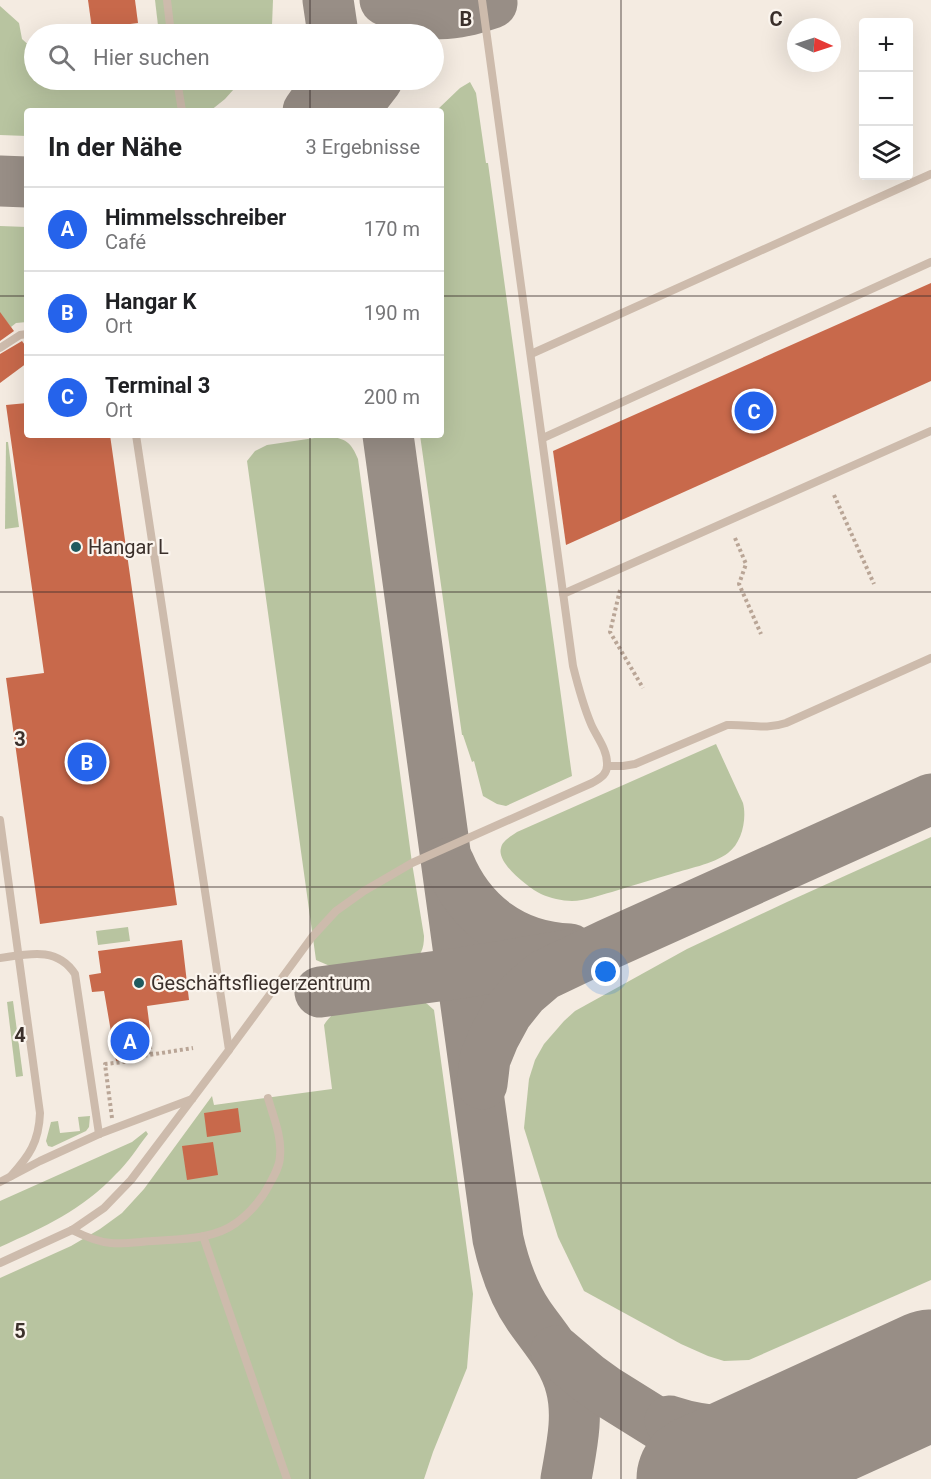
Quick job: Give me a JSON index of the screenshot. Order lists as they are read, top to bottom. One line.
{"places":["Hangar L","Geschäftsfliegerzentrum"],"north":"right","page":{"map_buttons":["+","−"],"search":"Hier suchen","heading":["In der Nähe","3 Ergebnisse"],"list":[{"mark":"A","name":"Himmelsschreiber","note":"Café","value":"170 m"},{"mark":"B","name":"Hangar K","note":"Ort","value":"190 m"},{"mark":"C","name":"Terminal 3","note":"Ort","value":"200 m"}],"pins":["C","B","A"]},"grid":{"columns":["B","C"],"rows":["3","4","5"]}}
